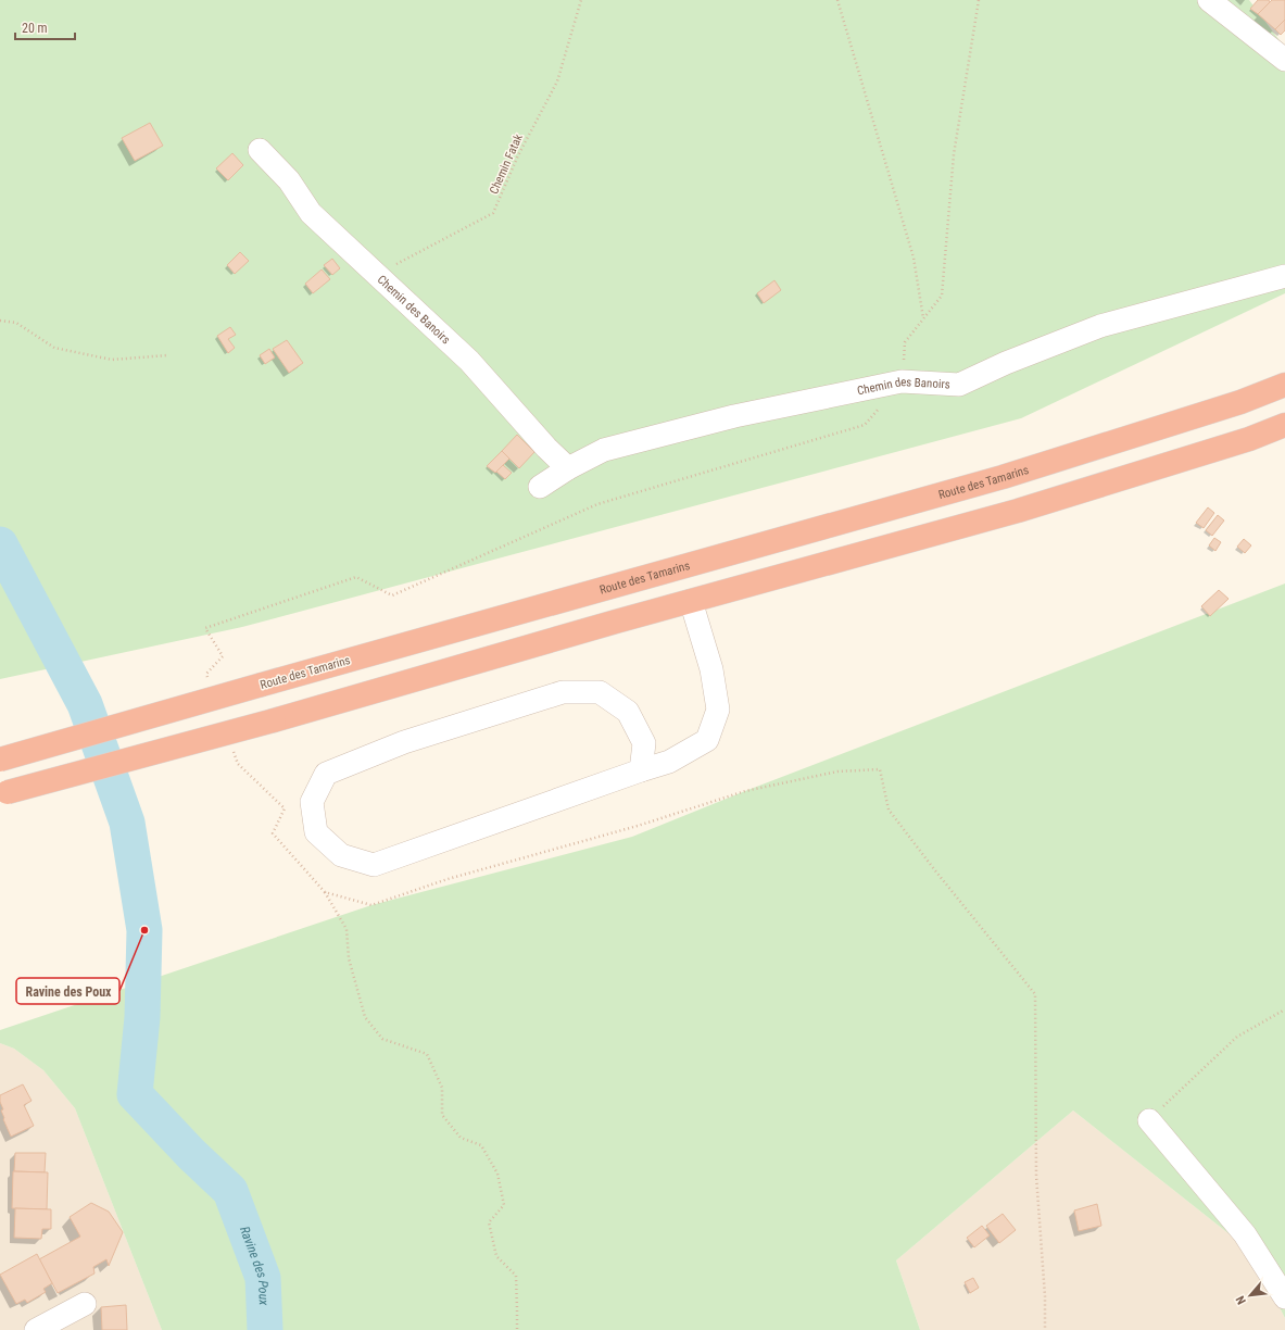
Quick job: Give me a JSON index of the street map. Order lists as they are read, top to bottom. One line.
{"streets":{"highway":["Route des Tamarins"],"street":["Chemin des Banoirs"],"path":["Chemin Fatak"]},"crossings":[["Chemin Fatak","Chemin des Banoirs"]],"water":["Ravine des Poux"],"places":["Ravine des Poux"],"scale_bar":"20 m","north":"bottom left"}
